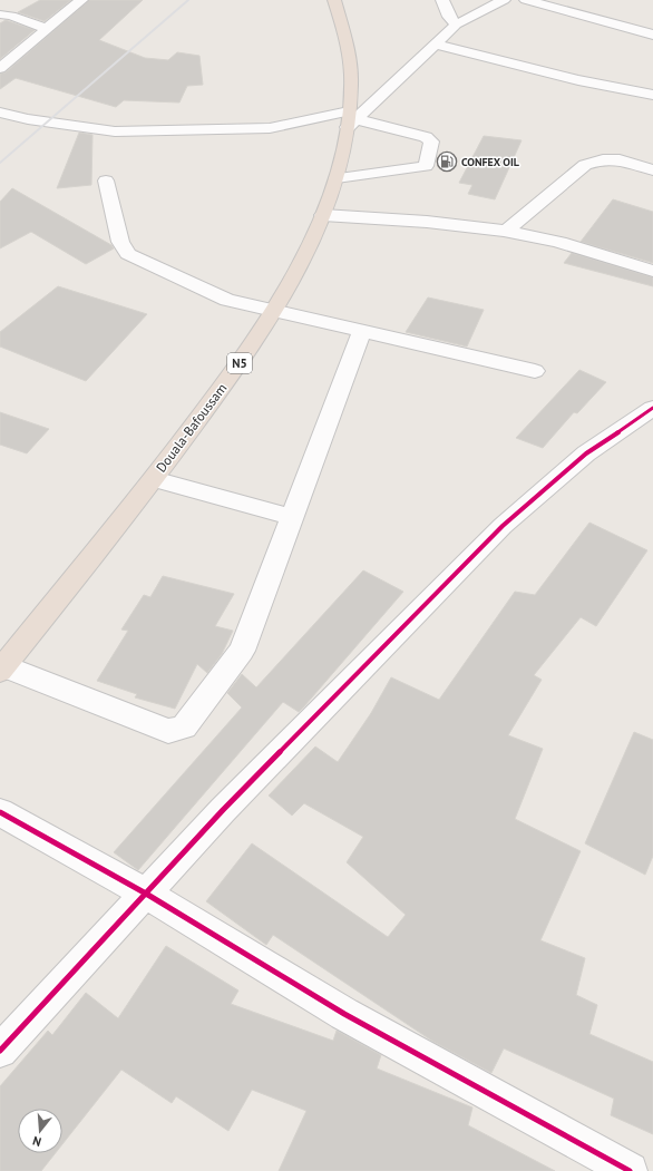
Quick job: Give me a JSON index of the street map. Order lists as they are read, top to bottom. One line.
{"streets":{"highway":["N5","Douala-Bafoussam"]},"places":{"fuel station":["CONFEX OIL"]},"north":"bottom"}
